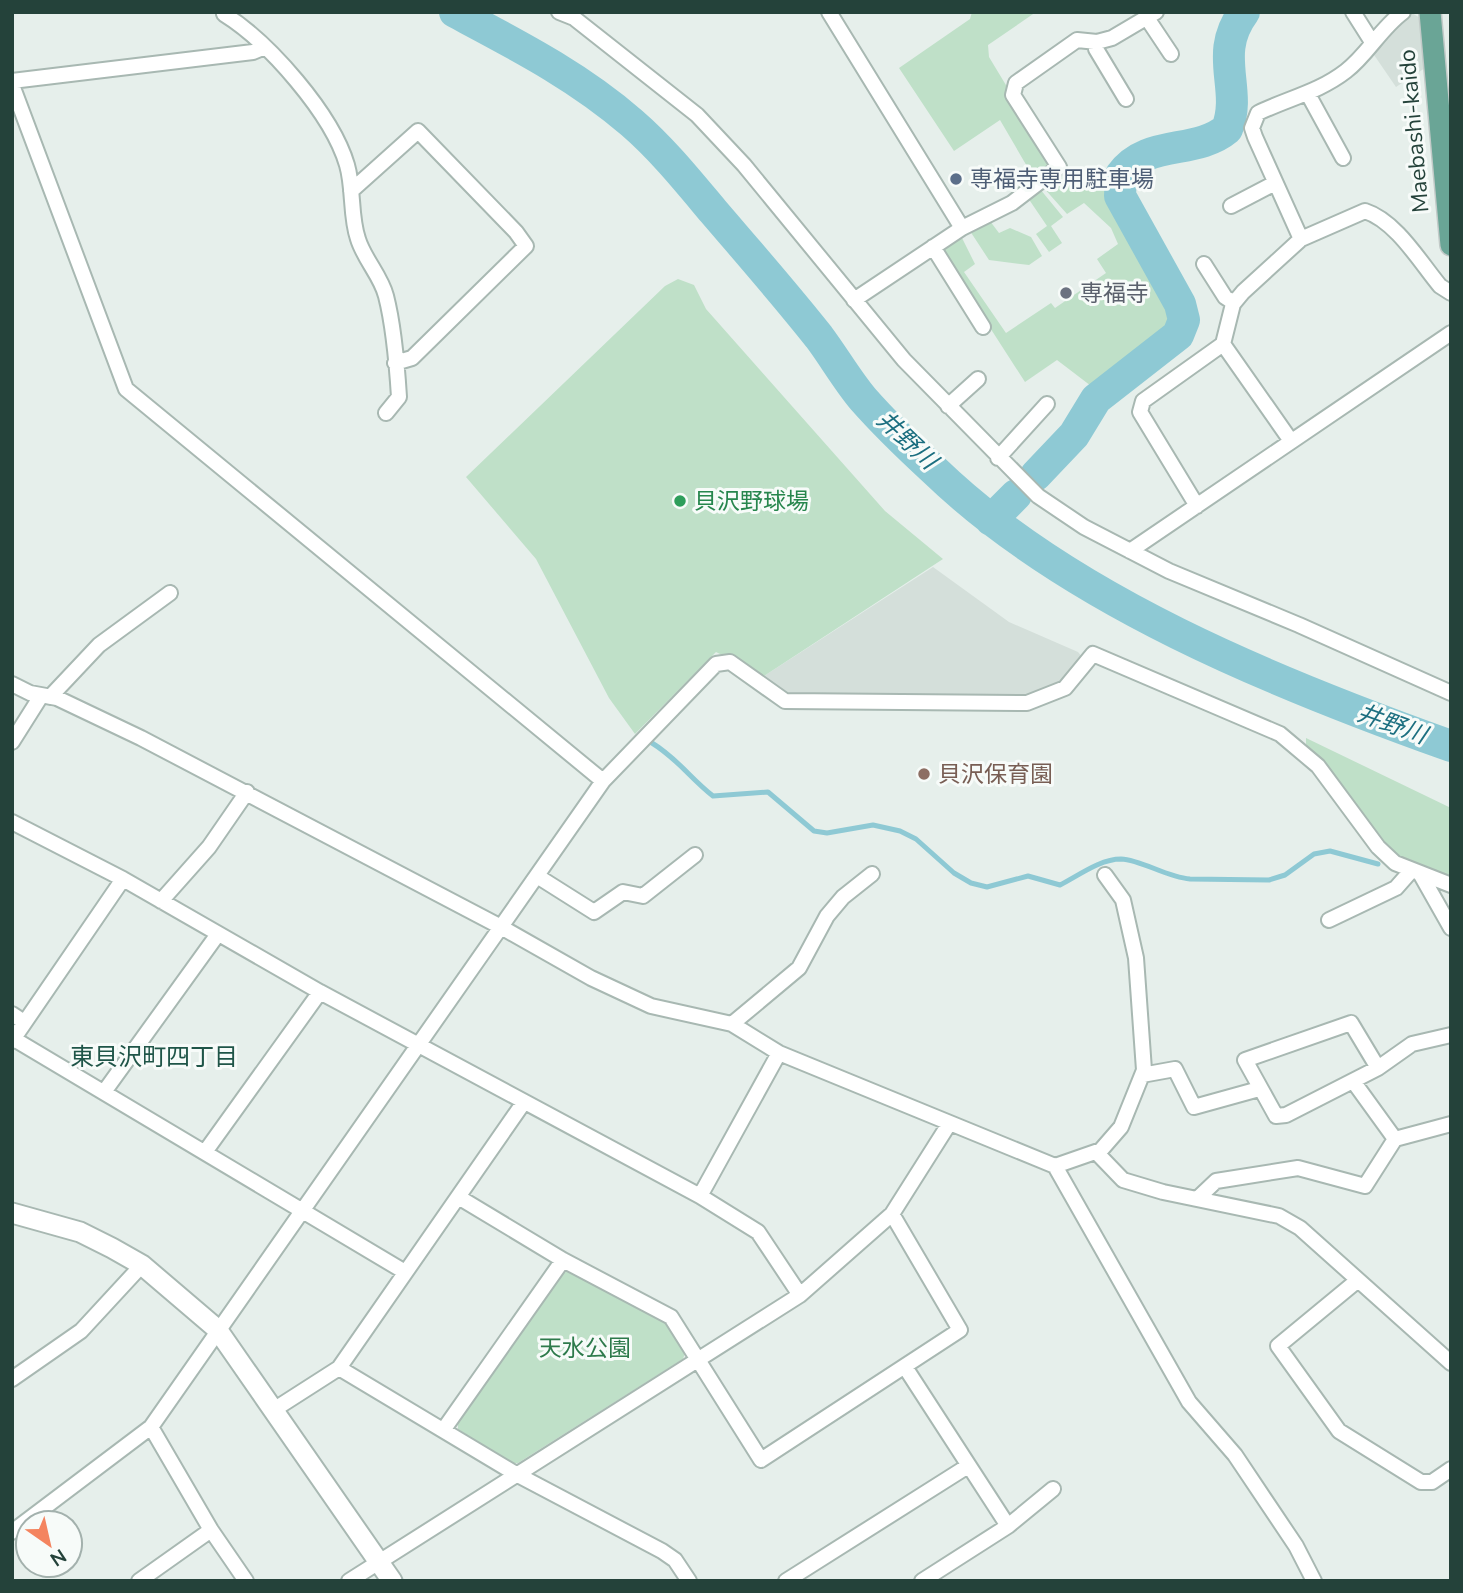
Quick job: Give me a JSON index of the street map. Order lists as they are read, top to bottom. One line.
{"streets":{"main road":["Maebashi-kaido"]},"districts":["東貝沢町四丁目"],"water":["井野川"],"parks":["天水公園"],"places":["専福寺専用駐車場","専福寺","貝沢野球場","貝沢保育園"],"north":"bottom right"}
